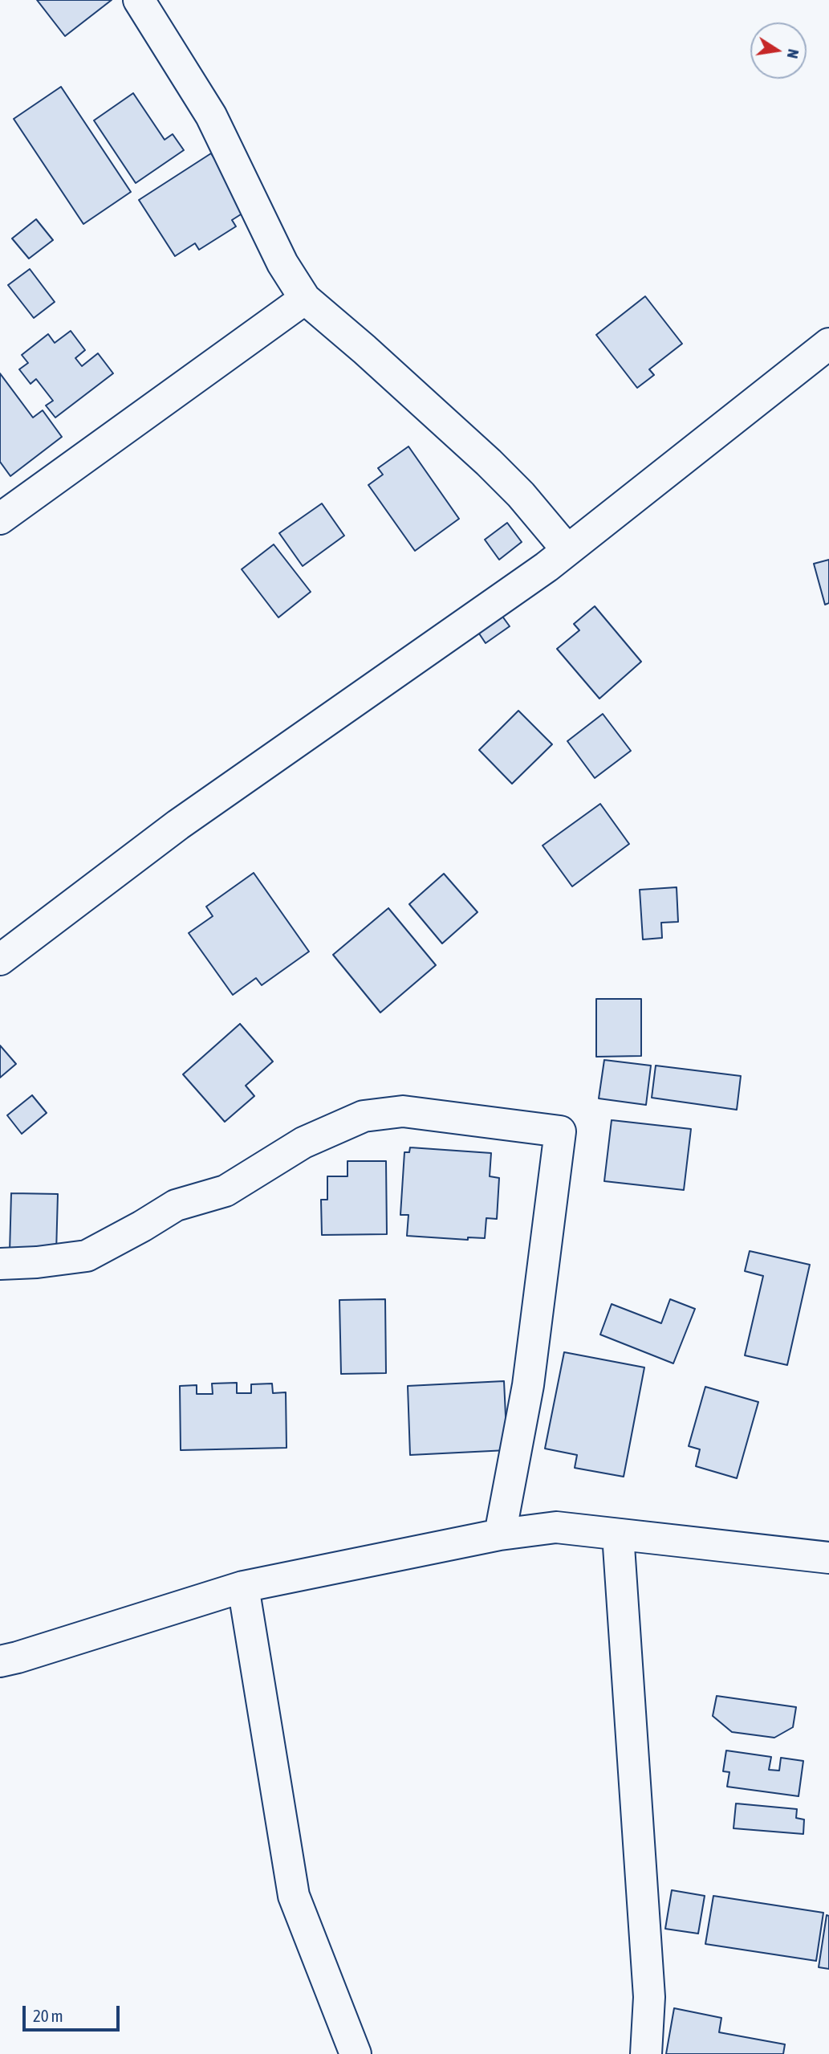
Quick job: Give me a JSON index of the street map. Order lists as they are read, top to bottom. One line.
{"scale_bar":"20 m","north":"right"}
